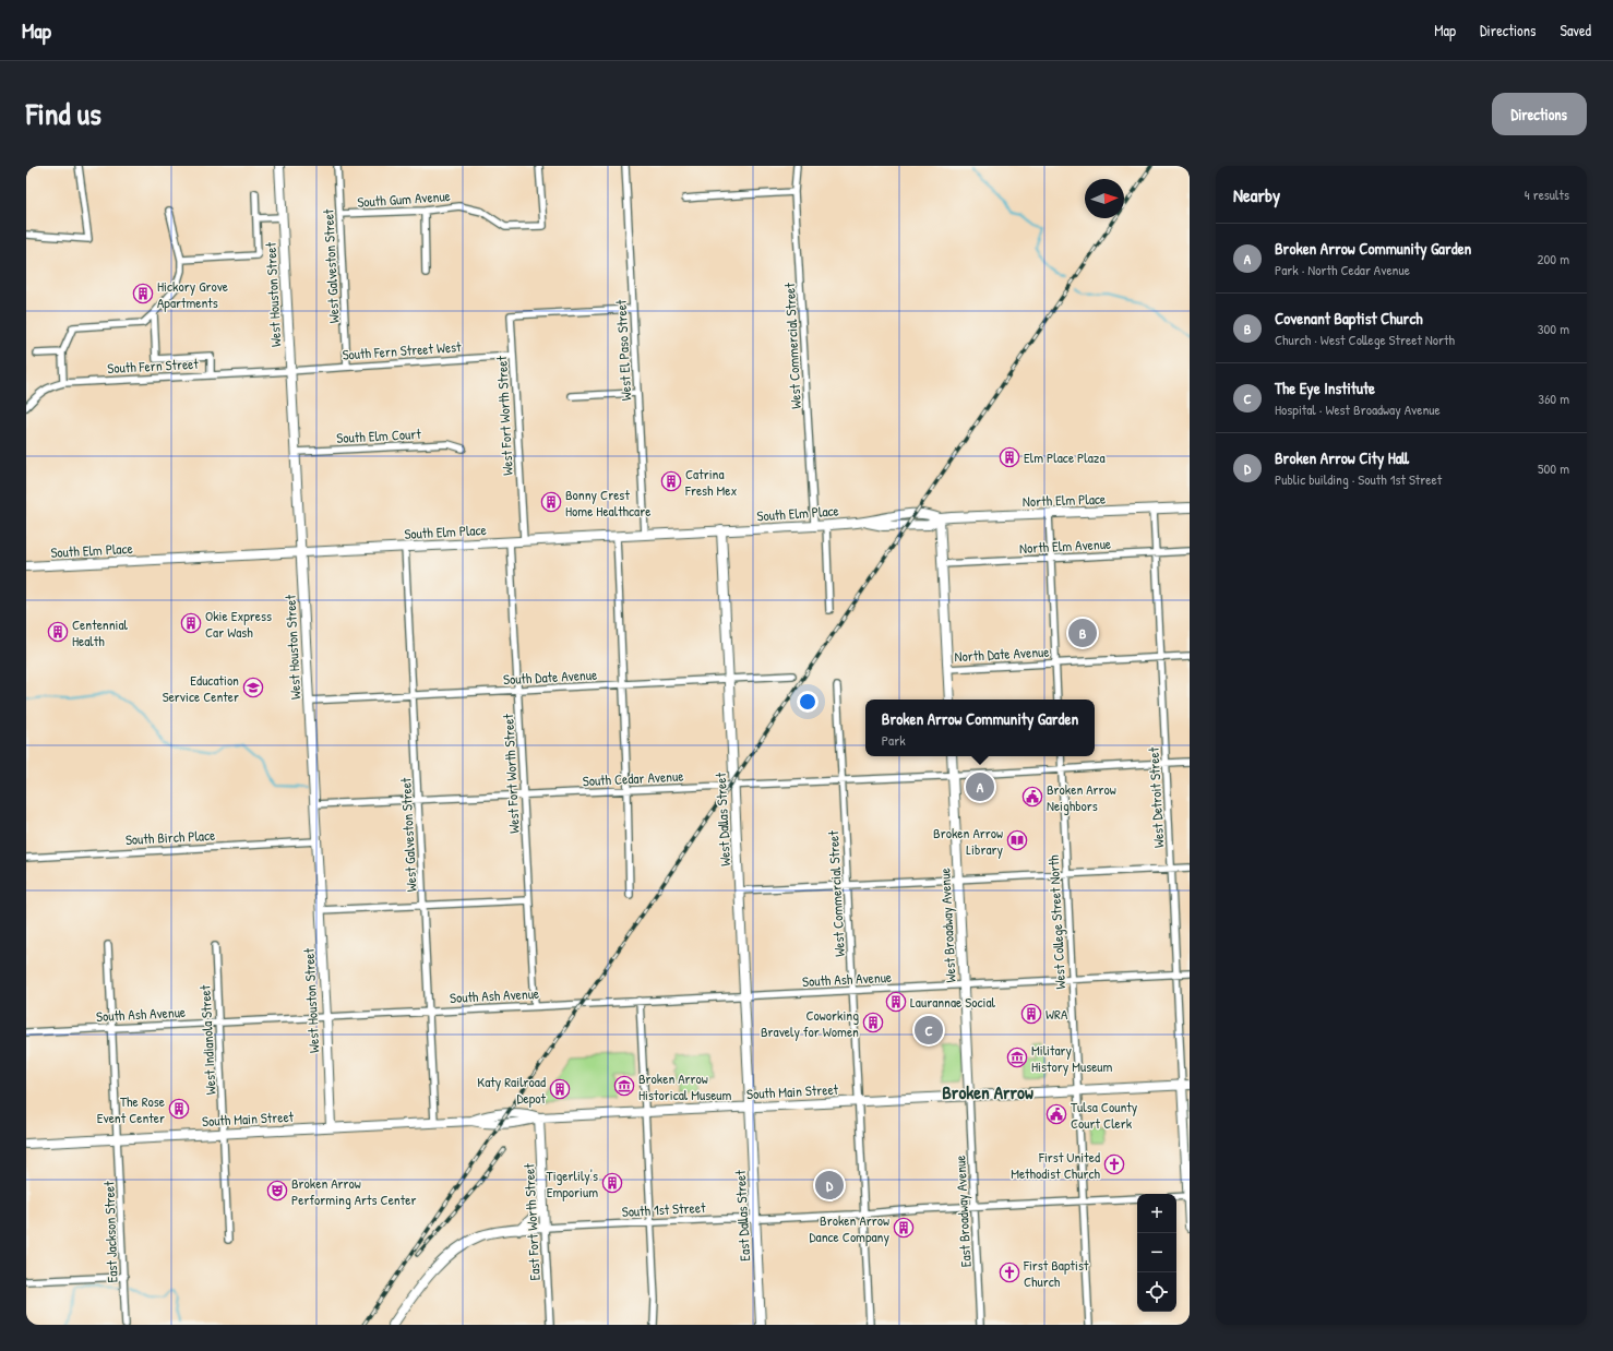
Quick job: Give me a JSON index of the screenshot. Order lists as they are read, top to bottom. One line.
{"streets":{"main road":["West Houston Street","North Elm Place","South Elm Place","West Dallas Street","West Broadway Avenue","South Main Street","South 1st Street","East Dallas Street","East Fort Worth Street"],"street":["South Gum Avenue","West Galveston Street","West Commercial Street","South Fern Street West","West El Paso Street","South Fern Street","West Fort Worth Street","South Elm Court","North Elm Avenue","North Date Avenue","South Date Avenue","South Cedar Avenue","West Detroit Street","South Birch Place","West College Street North","South Ash Avenue","West Indianola Street","East Broadway Avenue","East Jackson Street"]},"crossings":[["South Gum Avenue","West Galveston Street"],["West Galveston Street","South Fern Street West"],["West Galveston Street","South Elm Place"],["West Galveston Street","South Date Avenue"],["West Galveston Street","South Cedar Avenue"],["West Galveston Street","South Ash Avenue"],["West Galveston Street","South Main Street"],["West Houston Street","South Fern Street West"],["West Houston Street","South Fern Street"],["West Houston Street","South Elm Court"],["West Houston Street","South Elm Place"],["West Houston Street","South Date Avenue"],["West Houston Street","South Cedar Avenue"],["West Houston Street","South Birch Place"],["West Houston Street","South Ash Avenue"],["West Houston Street","South Main Street"],["West Commercial Street","South Elm Place"],["West Commercial Street","South Cedar Avenue"],["West Commercial Street","South Ash Avenue"],["West Commercial Street","South Main Street"],["West Commercial Street","South 1st Street"],["South Fern Street West","South Fern Street"],["South Fern Street West","West Fort Worth Street"],["West El Paso Street","West Fort Worth Street"],["West El Paso Street","South Elm Place"],["West Fort Worth Street","South Elm Place"],["West Fort Worth Street","South Date Avenue"],["West Fort Worth Street","South Cedar Avenue"],["West Fort Worth Street","South Ash Avenue"],["North Elm Place","South Elm Place"],["North Elm Place","West Detroit Street"],["South Elm Place","West Dallas Street"],["North Elm Avenue","West Detroit Street"],["North Date Avenue","West Detroit Street"],["South Date Avenue","West Dallas Street"],["South Cedar Avenue","West Detroit Street"],["South Cedar Avenue","West Dallas Street"],["South Cedar Avenue","West College Street North"],["South Cedar Avenue","West Broadway Avenue"],["West Detroit Street","South Ash Avenue"],["West Detroit Street","South Main Street"],["West Dallas Street","South Ash Avenue"],["West Dallas Street","South Main Street"],["West Dallas Street","East Dallas Street"],["West College Street North","South Ash Avenue"],["West College Street North","South Main Street"],["West College Street North","South 1st Street"],["West Broadway Avenue","South Ash Avenue"],["West Broadway Avenue","South Main Street"],["West Broadway Avenue","East Broadway Avenue"],["South Ash Avenue","West Indianola Street"],["South Ash Avenue","East Jackson Street"],["West Indianola Street","South Main Street"],["South Main Street","East Broadway Avenue"],["South Main Street","East Dallas Street"],["South Main Street","East Fort Worth Street"],["South Main Street","East Jackson Street"],["South 1st Street","East Broadway Avenue"],["South 1st Street","East Dallas Street"],["South 1st Street","East Fort Worth Street"]],"districts":["Broken Arrow"],"places":{"building":["Hickory Grove Apartments","Elm Place Plaza","Catrina Fresh Mex","Bonny Crest Home Healthcare","Okie Express Car Wash","Centennial Health","Laurannae Social","WRA","Coworking Bravely for Women","Katy Railroad Depot","The Rose Event Center","Tigerlily's Emporium","Broken Arrow Dance Company"],"school or university":["Education Service Center"],"public building":["Broken Arrow Neighbors","Tulsa County Court Clerk"],"library":["Broken Arrow Library"],"museum":["Military History Museum","Broken Arrow Historical Museum"],"church":["First United Methodist Church","First Baptist Church"],"theatre":["Broken Arrow Performing Arts Center"]},"north":"right","page":{"header":"Map","nav":["Map","Directions","Saved"],"title":"Find us","buttons":"Directions","heading":["Nearby","4 results"],"list":[{"mark":"A","name":"Broken Arrow Community Garden","note":"Park · North Cedar Avenue","value":"200 m"},{"mark":"B","name":"Covenant Baptist Church","note":"Church · West College Street North","value":"300 m"},{"mark":"C","name":"The Eye Institute","note":"Hospital · West Broadway Avenue","value":"360 m"},{"mark":"D","name":"Broken Arrow City Hall","note":"Public building · South 1st Street","value":"500 m"}],"pins":["B","A","C","D"],"popup":["Broken Arrow Community Garden","Park"],"map_buttons":["+","−"]}}
